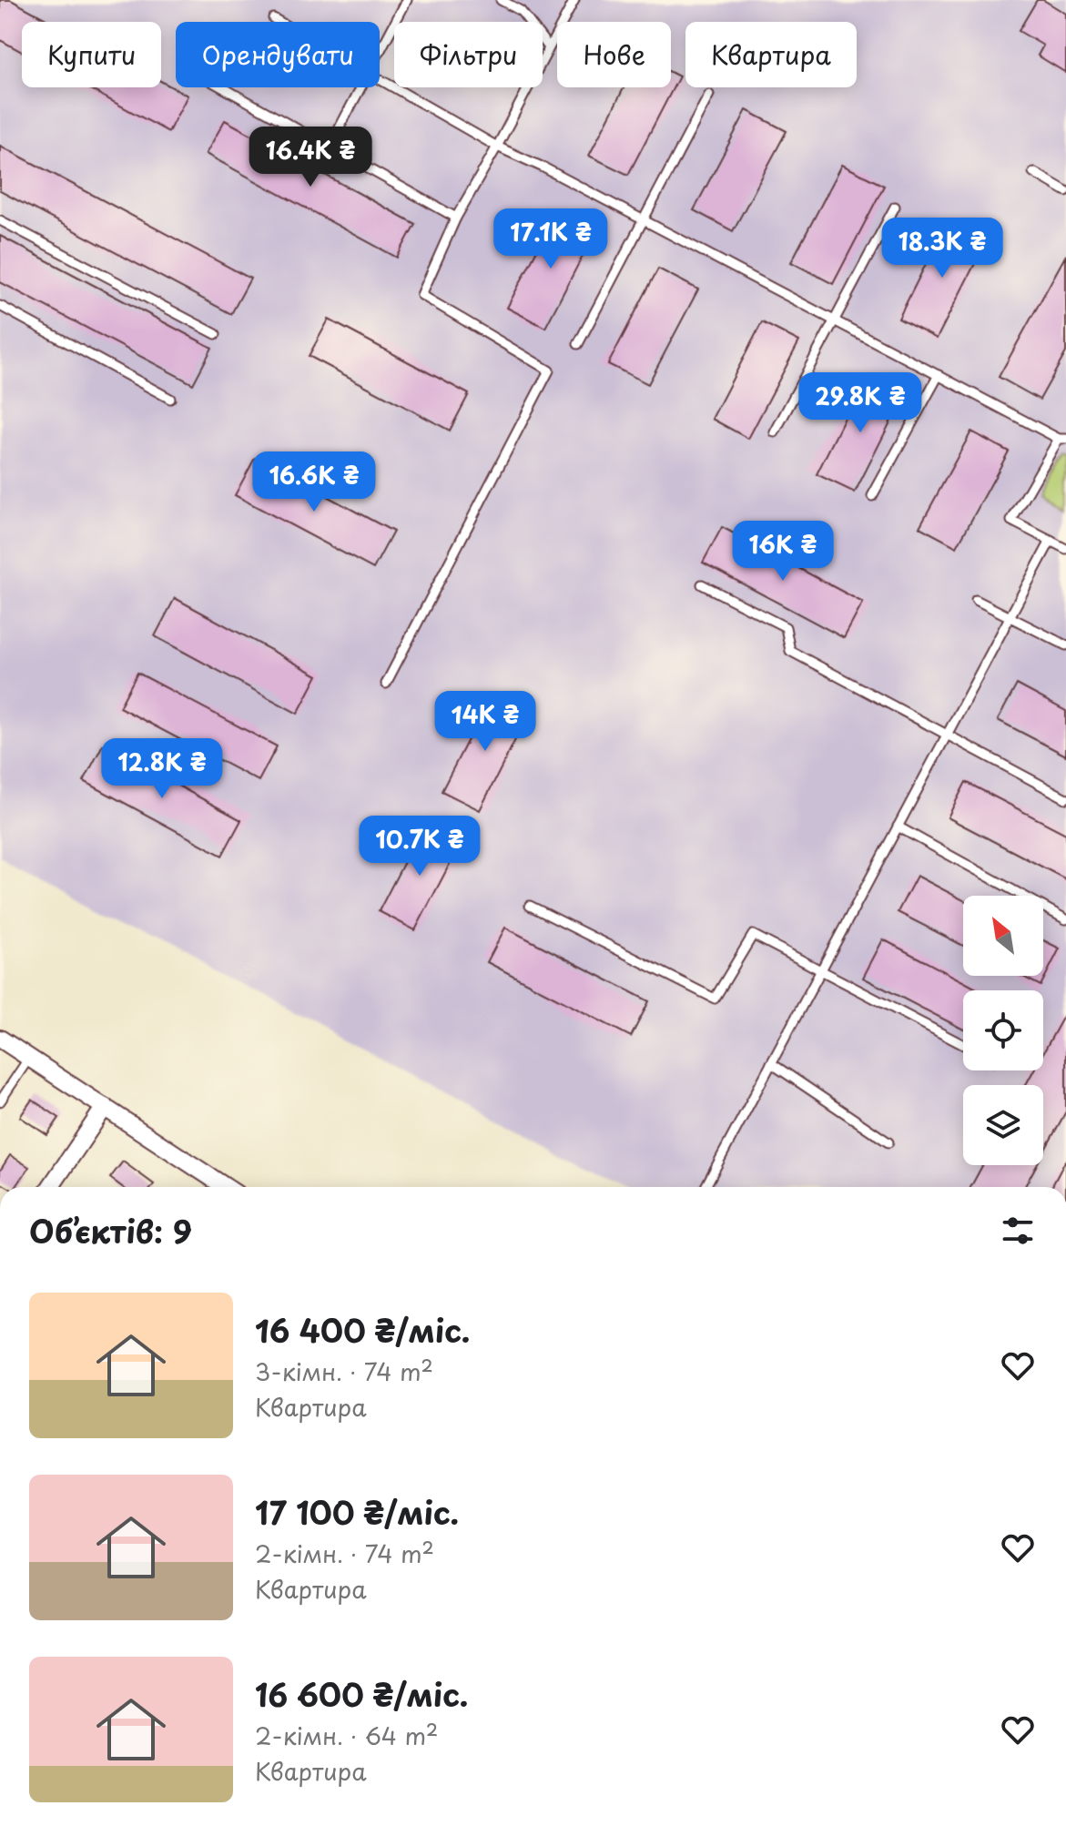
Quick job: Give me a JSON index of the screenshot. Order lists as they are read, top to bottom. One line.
{"north":"top left","page":{"chip":["Купити","Орендувати","Фільтри","Нове","Квартира"],"price":["16.4K ₴","17.1K ₴","18.3K ₴","29.8K ₴","16.6K ₴","16K ₴","14K ₴","12.8K ₴","10.7K ₴"],"heading":"Об’єктів: 9","list":[{"name":"16 400 ₴/міс.","note":"3-кімн. · 74 m² · Квартира"},{"name":"17 100 ₴/міс.","note":"2-кімн. · 74 m² · Квартира"},{"name":"16 600 ₴/міс.","note":"2-кімн. · 64 m² · Квартира"}]}}
